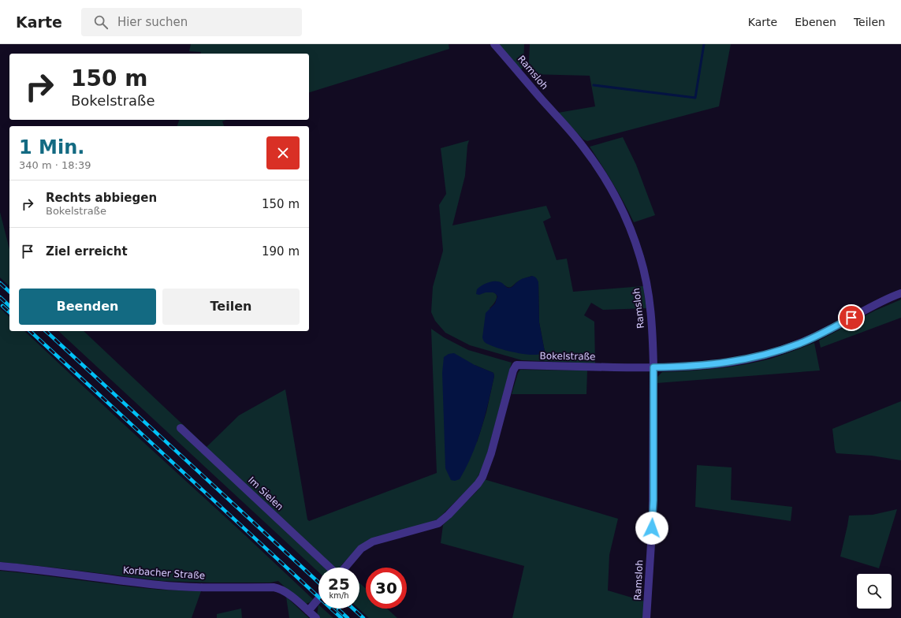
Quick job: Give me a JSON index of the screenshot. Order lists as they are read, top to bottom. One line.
{"streets":{"street":["Ramsloh","Bokelstraße","Im Sielen","Korbacher Straße"]},"crossings":[["Ramsloh","Bokelstraße"]],"page":{"header":"Karte","search":"Hier suchen","nav":["Karte","Ebenen","Teilen"],"turn":["150 m","Bokelstraße"],"heading":["1 Min.","340 m · 18:39"],"list":[{"name":"Rechts abbiegen","note":"Bokelstraße","value":"150 m"},{"name":"Ziel erreicht","value":"190 m"}],"buttons":["Beenden","Teilen"],"speed":"25 km/h","limit":"30"}}
